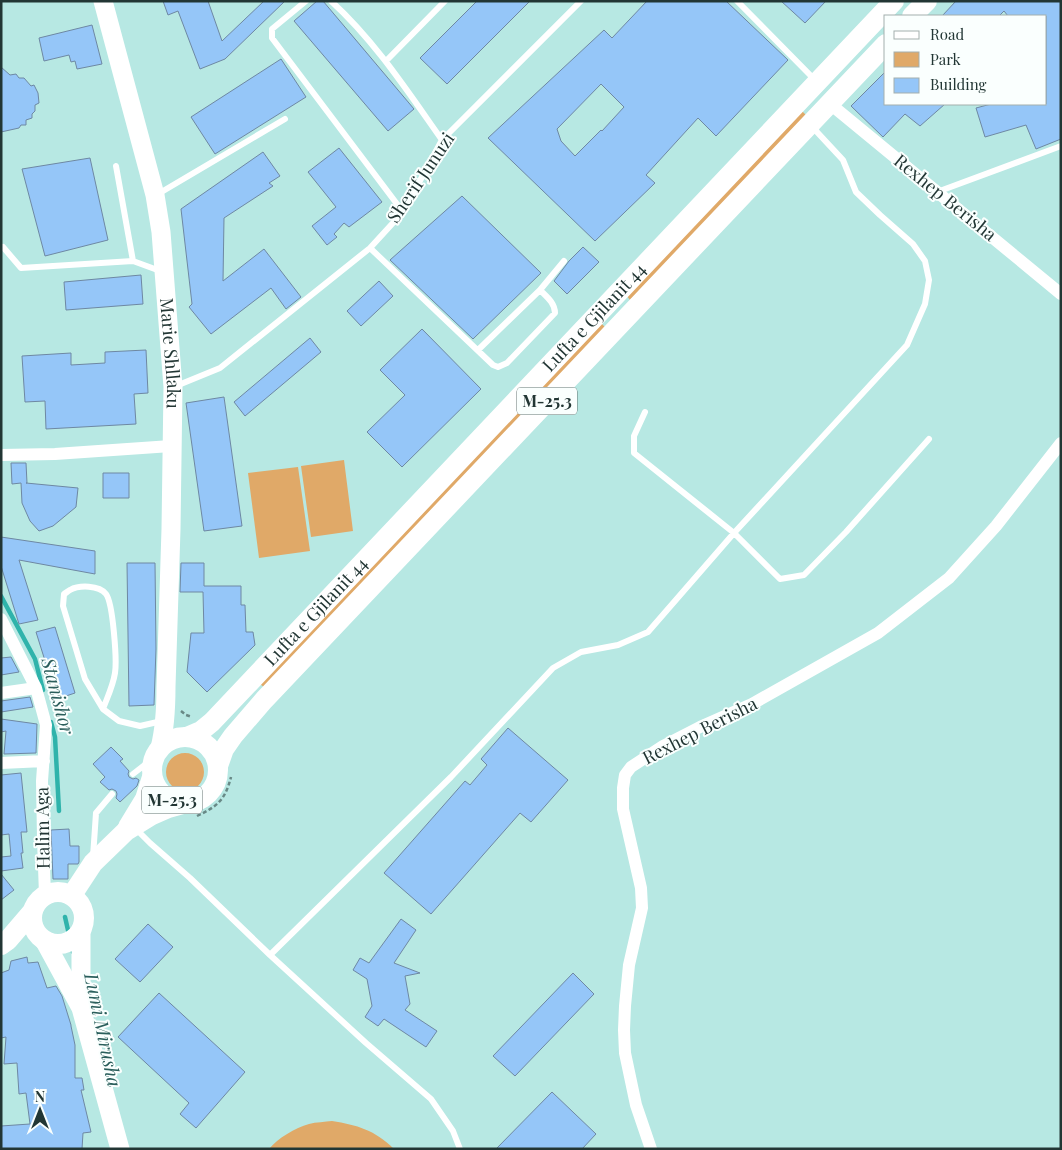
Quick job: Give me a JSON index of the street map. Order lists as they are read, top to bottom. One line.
{"streets":{"main road":["Lufta e Gjilanit 44","M-25.3"],"street":["Rexhep Berisha","Marie Shllaku","Halim Aga"],"lane":["Sherif Junuzi"]},"crossings":[["Sherif Junuzi","Marie Shllaku"],["Rexhep Berisha","Lufta e Gjilanit 44"],["Lufta e Gjilanit 44","Marie Shllaku"],["Lufta e Gjilanit 44","M-25.3"],["Marie Shllaku","M-25.3"],["M-25.3","Halim Aga"]],"water":["Stanishor","Lumi Mirusha"],"legend":["Road","Park","Building"],"north":"top"}
